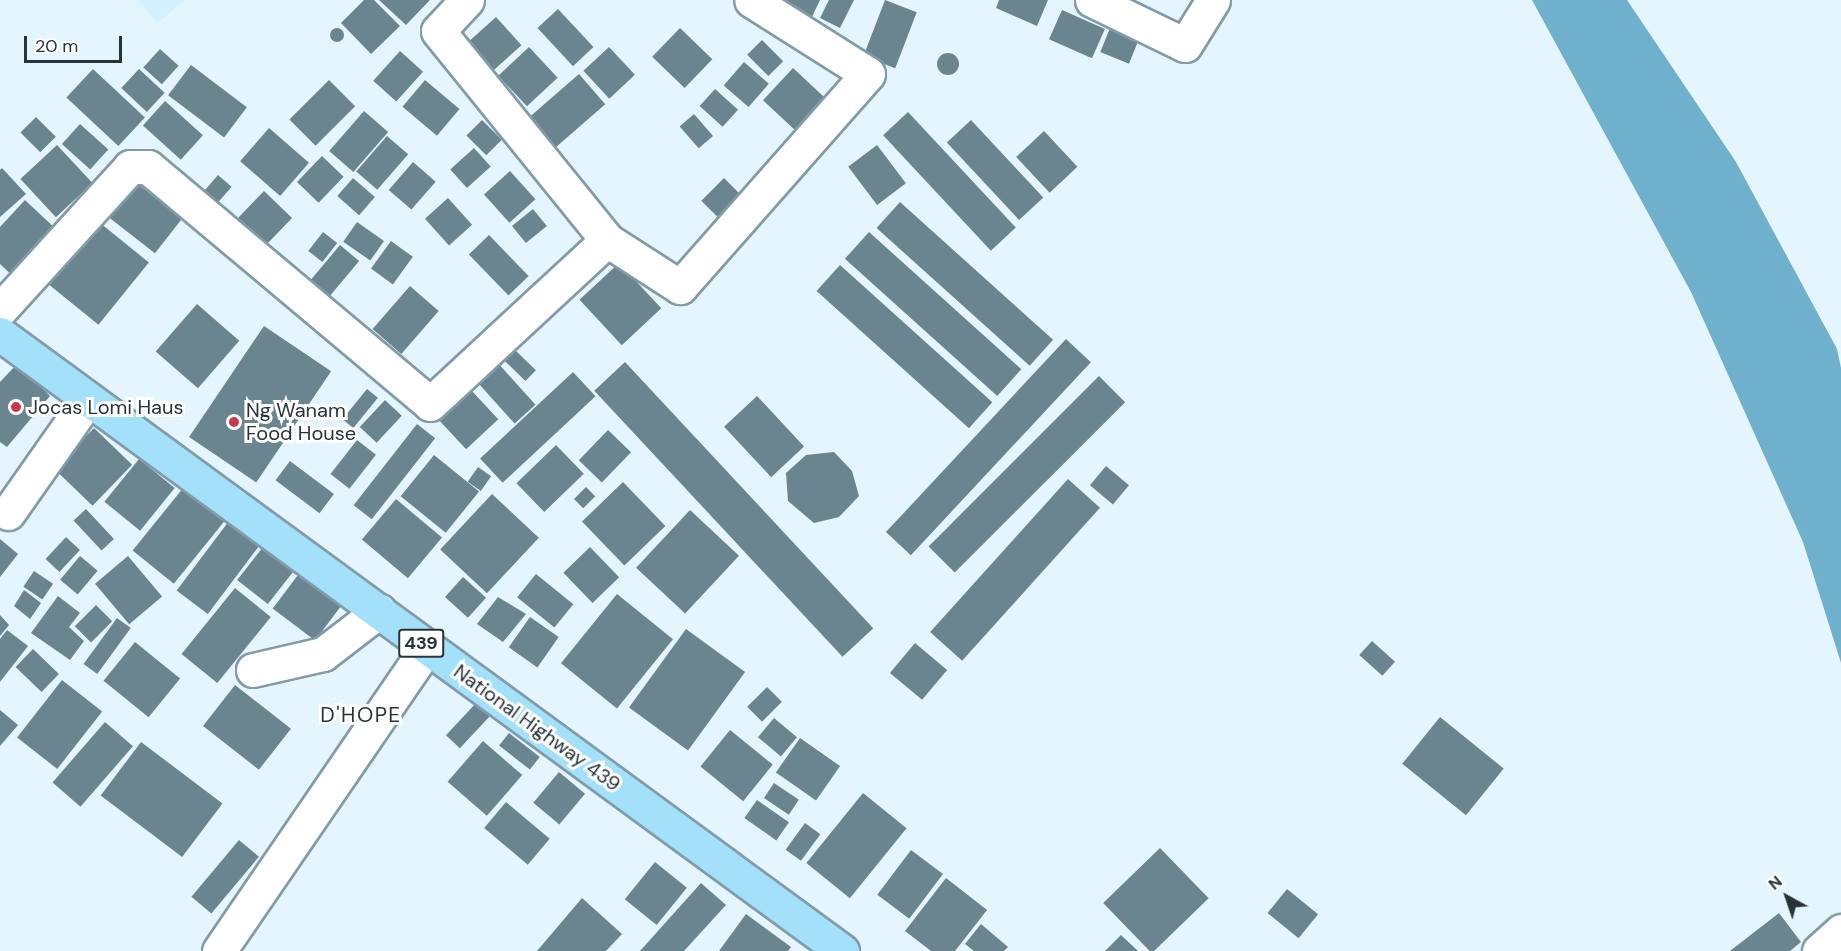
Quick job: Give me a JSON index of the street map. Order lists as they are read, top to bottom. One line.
{"streets":{"main road":["439","National Highway 439"]},"districts":["D'HOPE"],"places":["Jocas Lomi Haus","Ng Wanam Food House"],"scale_bar":"20 m","north":"top left"}
